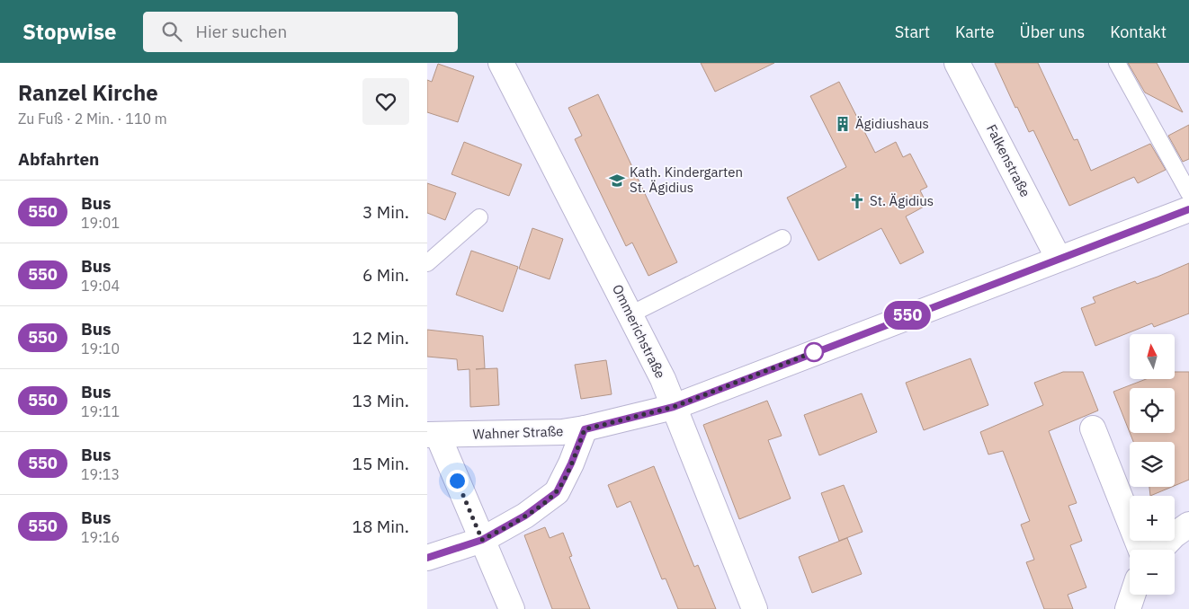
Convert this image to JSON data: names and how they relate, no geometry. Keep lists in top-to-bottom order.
{
  "streets": {
    "street": ["Falkenstraße", "Ommerichstraße", "Wahner Straße"]
  },
  "crossings": [
    ["Falkenstraße", "Wahner Straße"],
    ["Ommerichstraße", "Wahner Straße"]
  ],
  "places": {
    "building": ["Ägidiushaus"],
    "school or university": ["Kath. Kindergarten St. Ägidius"],
    "church": ["St. Ägidius"]
  },
  "lines": ["bus line 550"],
  "north": "top",
  "page": {
    "header": "Stopwise",
    "search": "Hier suchen",
    "nav": [
      "Start",
      "Karte",
      "Über uns",
      "Kontakt"
    ],
    "heading": [
      ["Ranzel Kirche", "Zu Fuß · 2 Min. · 110 m"],
      "Abfahrten"
    ],
    "on_map": "550",
    "list": [
      {
        "mark": "550",
        "name": "Bus",
        "note": "19:01",
        "value": "3 Min."
      },
      {
        "mark": "550",
        "name": "Bus",
        "note": "19:04",
        "value": "6 Min."
      },
      {
        "mark": "550",
        "name": "Bus",
        "note": "19:10",
        "value": "12 Min."
      },
      {
        "mark": "550",
        "name": "Bus",
        "note": "19:11",
        "value": "13 Min."
      },
      {
        "mark": "550",
        "name": "Bus",
        "note": "19:13",
        "value": "15 Min."
      },
      {
        "mark": "550",
        "name": "Bus",
        "note": "19:16",
        "value": "18 Min."
      }
    ],
    "map_buttons": ["+", "−"]
  }
}
